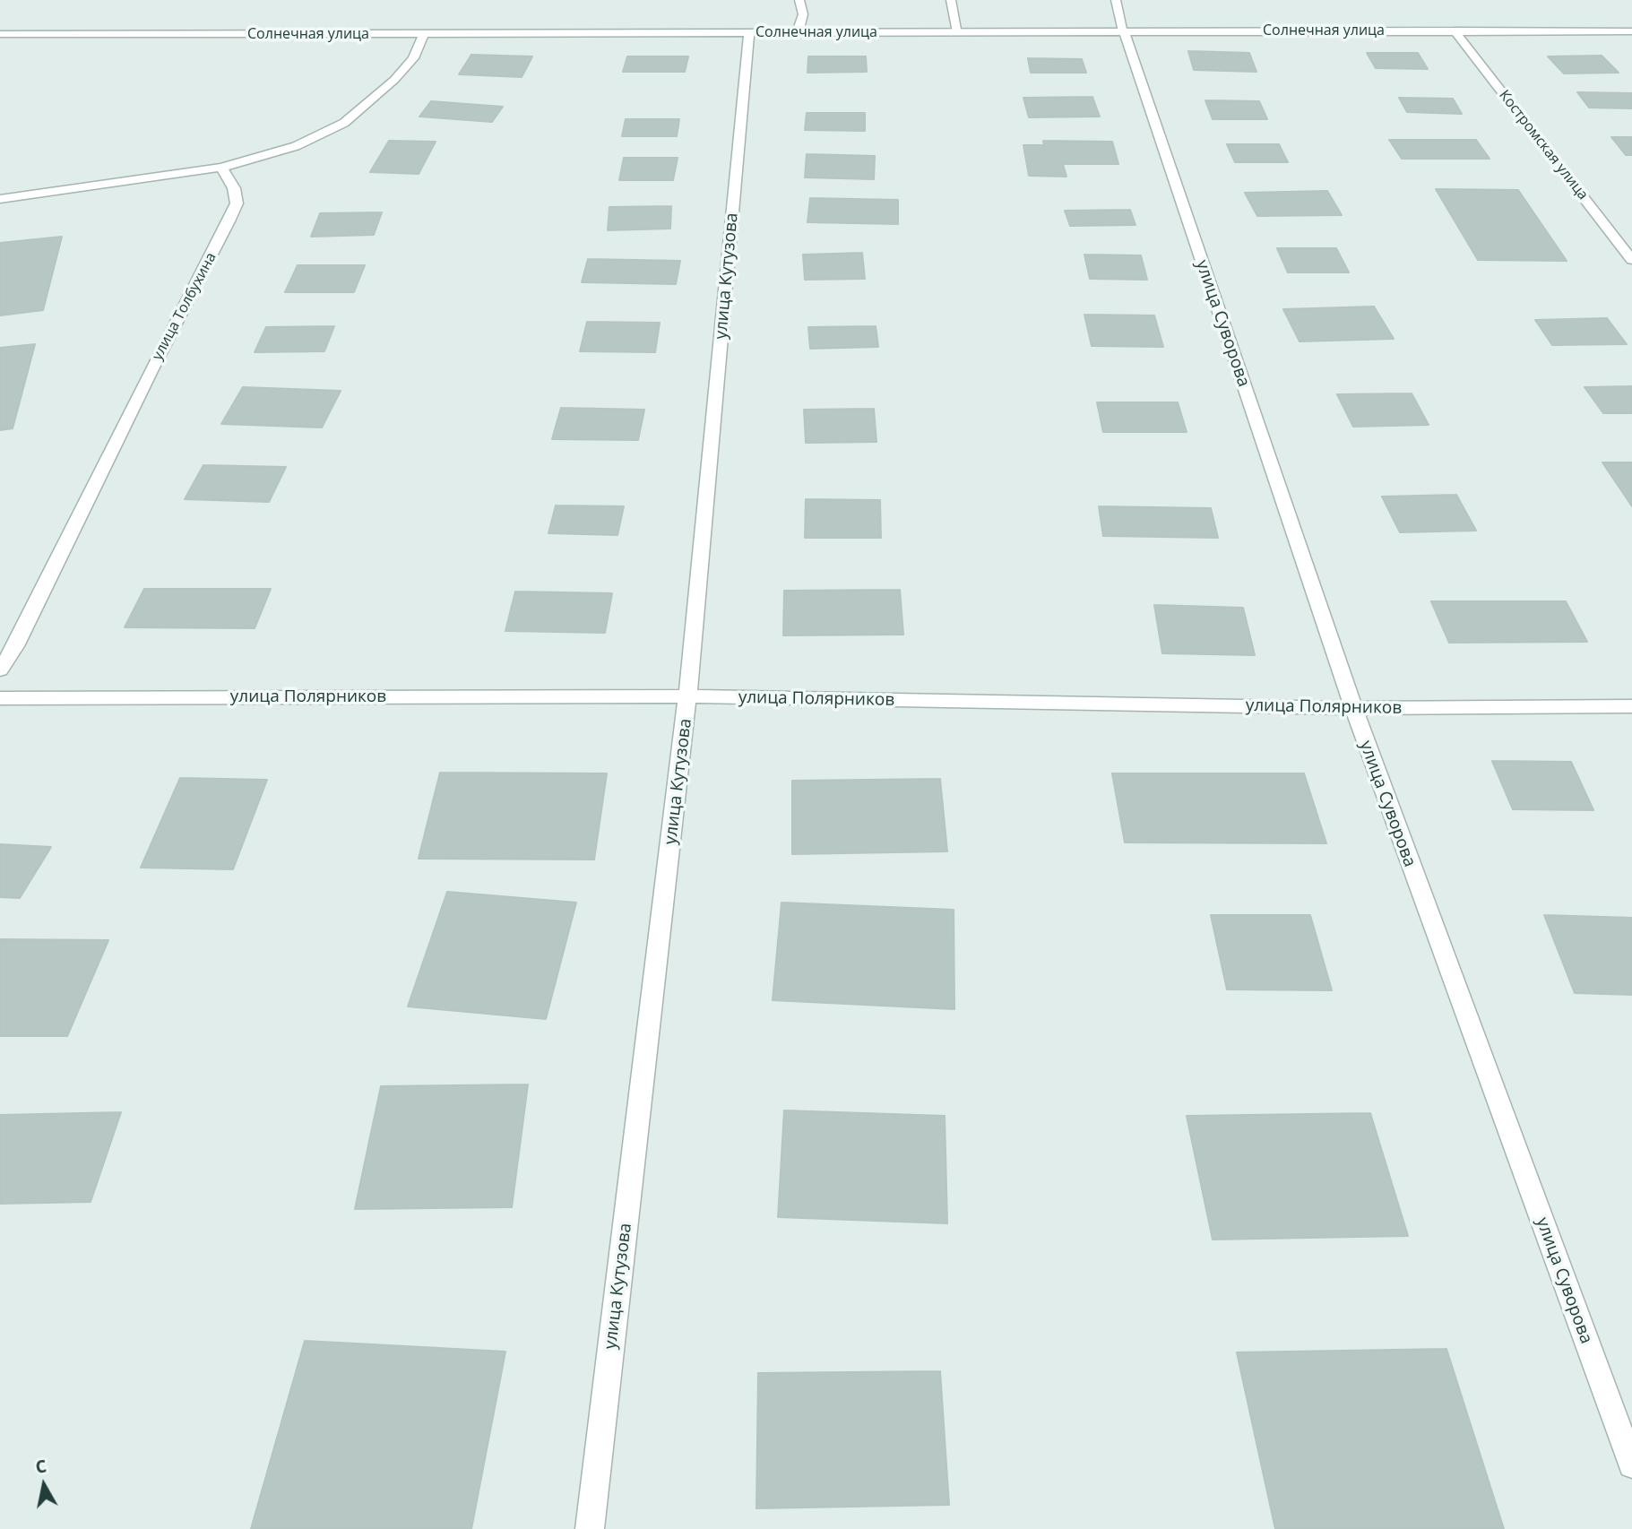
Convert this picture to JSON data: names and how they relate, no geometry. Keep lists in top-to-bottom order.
{
  "streets": {
    "street": [
      "Солнечная улица",
      "Костромская улица",
      "улица Кутузова",
      "улица Толбухина",
      "улица Суворова",
      "улица Полярников"
    ]
  },
  "crossings": [
    ["Солнечная улица", "Костромская улица"],
    ["Солнечная улица", "улица Кутузова"],
    ["Солнечная улица", "улица Суворова"],
    ["улица Кутузова", "улица Полярников"],
    ["улица Суворова", "улица Полярников"]
  ],
  "north": "top"
}
